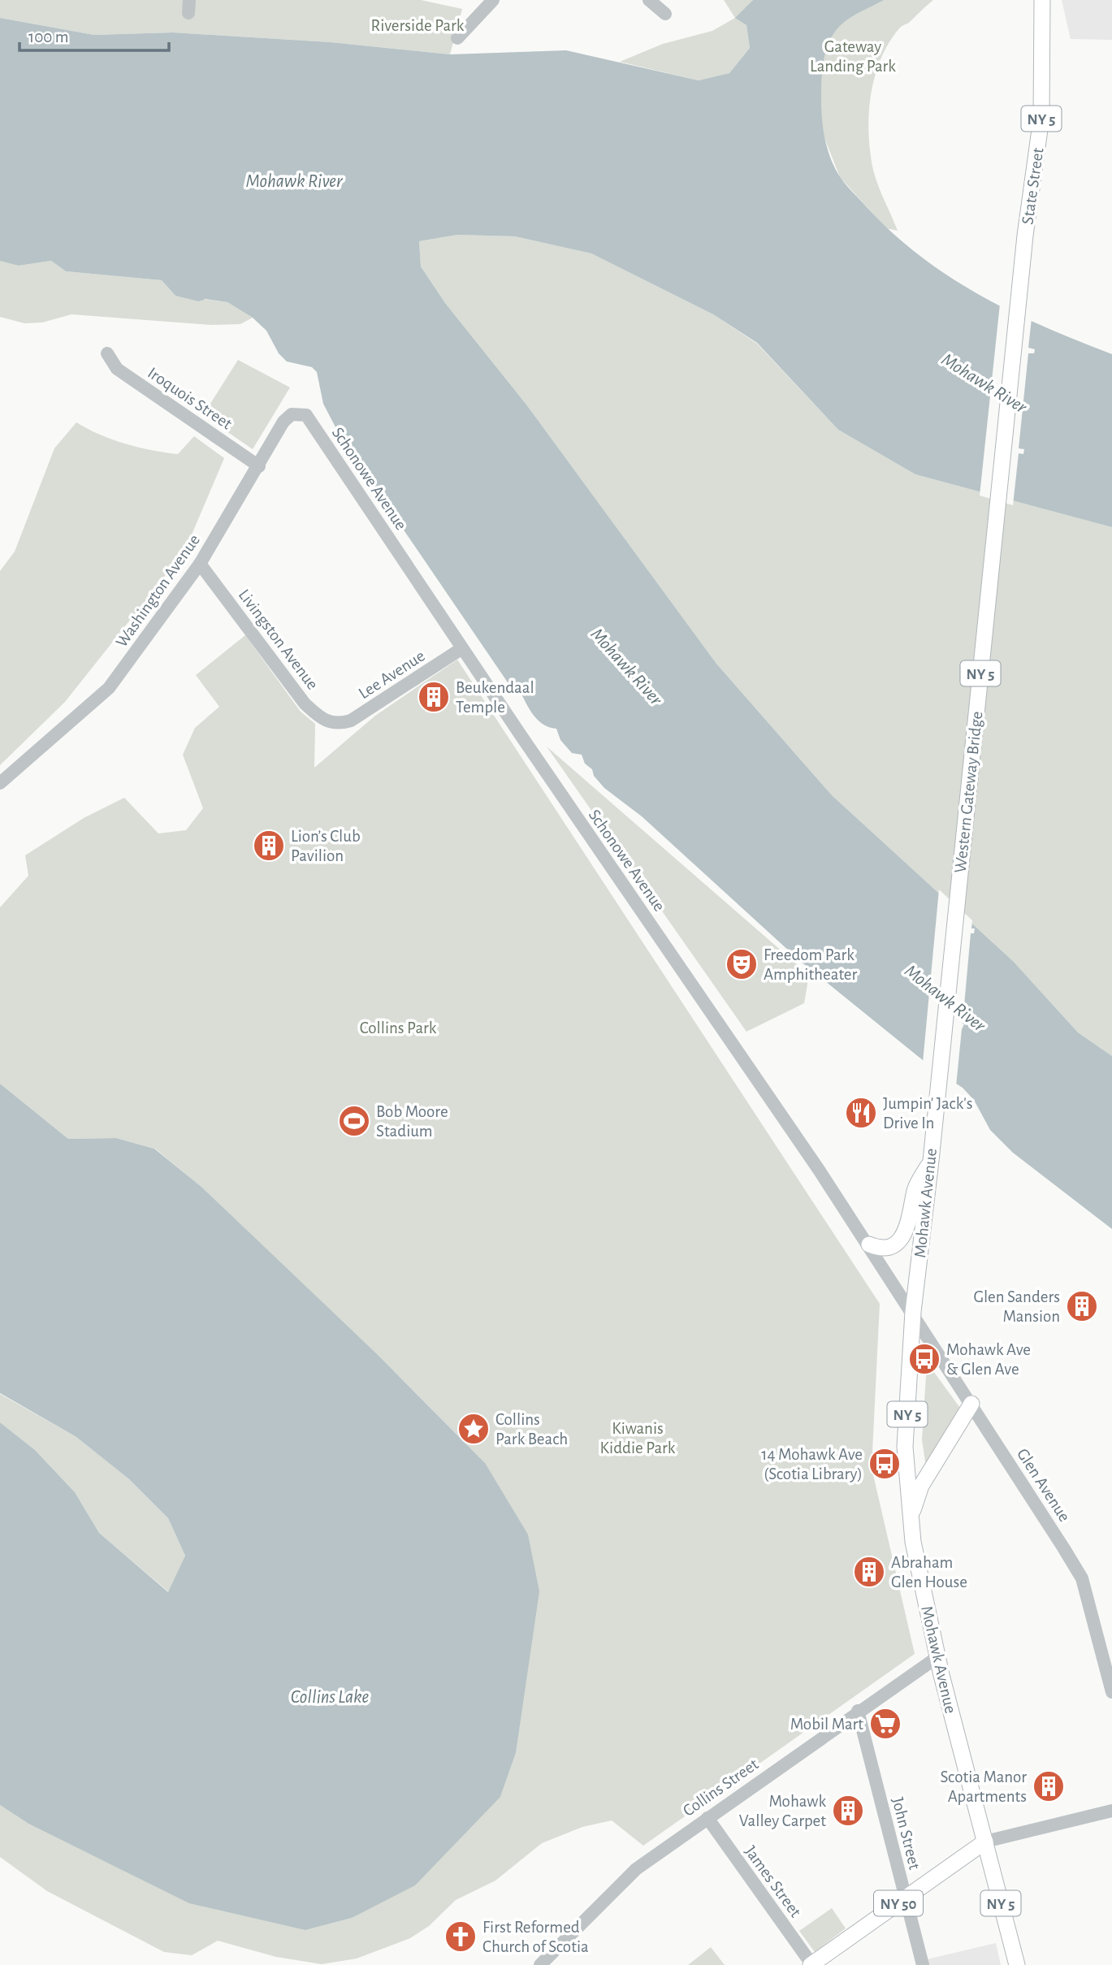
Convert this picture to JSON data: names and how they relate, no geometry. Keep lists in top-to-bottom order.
{
  "streets": {
    "main road": [
      "NY 5",
      "State Street",
      "Western Gateway Bridge",
      "Mohawk Avenue",
      "NY 50"
    ],
    "street": [
      "Iroquois Street",
      "Schonowe Avenue",
      "Washington Avenue",
      "Livingston Avenue",
      "Lee Avenue",
      "Glen Avenue",
      "Collins Street",
      "John Street",
      "James Street"
    ]
  },
  "crossings": [
    ["State Street", "Western Gateway Bridge"],
    ["Iroquois Street", "Washington Avenue"],
    ["Schonowe Avenue", "Washington Avenue"],
    ["Schonowe Avenue", "Lee Avenue"],
    ["Schonowe Avenue", "Mohawk Avenue"],
    ["Schonowe Avenue", "Glen Avenue"],
    ["Washington Avenue", "Livingston Avenue"],
    ["Livingston Avenue", "Lee Avenue"],
    ["Western Gateway Bridge", "Mohawk Avenue"],
    ["Mohawk Avenue", "Glen Avenue"],
    ["Mohawk Avenue", "Collins Street"],
    ["Mohawk Avenue", "NY 50"],
    ["Collins Street", "John Street"],
    ["Collins Street", "James Street"],
    ["John Street", "NY 50"],
    ["James Street", "NY 50"]
  ],
  "water": ["Mohawk River", "Collins Lake"],
  "parks": [
    "Riverside Park",
    "Gateway Landing Park",
    "Collins Park",
    "Kiwanis Kiddie Park"
  ],
  "places": {
    "building": [
      "Beukendaal Temple",
      "Lion’s Club Pavilion",
      "Glen Sanders Mansion",
      "Abraham Glen House",
      "Scotia Manor Apartments",
      "Mohawk Valley Carpet"
    ],
    "theatre": ["Freedom Park Amphitheater"],
    "restaurant": ["Jumpin' Jack's Drive In"],
    "sports": ["Bob Moore Stadium"],
    "bus stop": ["Mohawk Ave & Glen Ave", "14 Mohawk Ave (Scotia Library)"],
    "place": ["Collins Park Beach"],
    "supermarket": ["Mobil Mart"],
    "church": ["First Reformed Church of Scotia"]
  },
  "scale_bar": "100 m"
}
